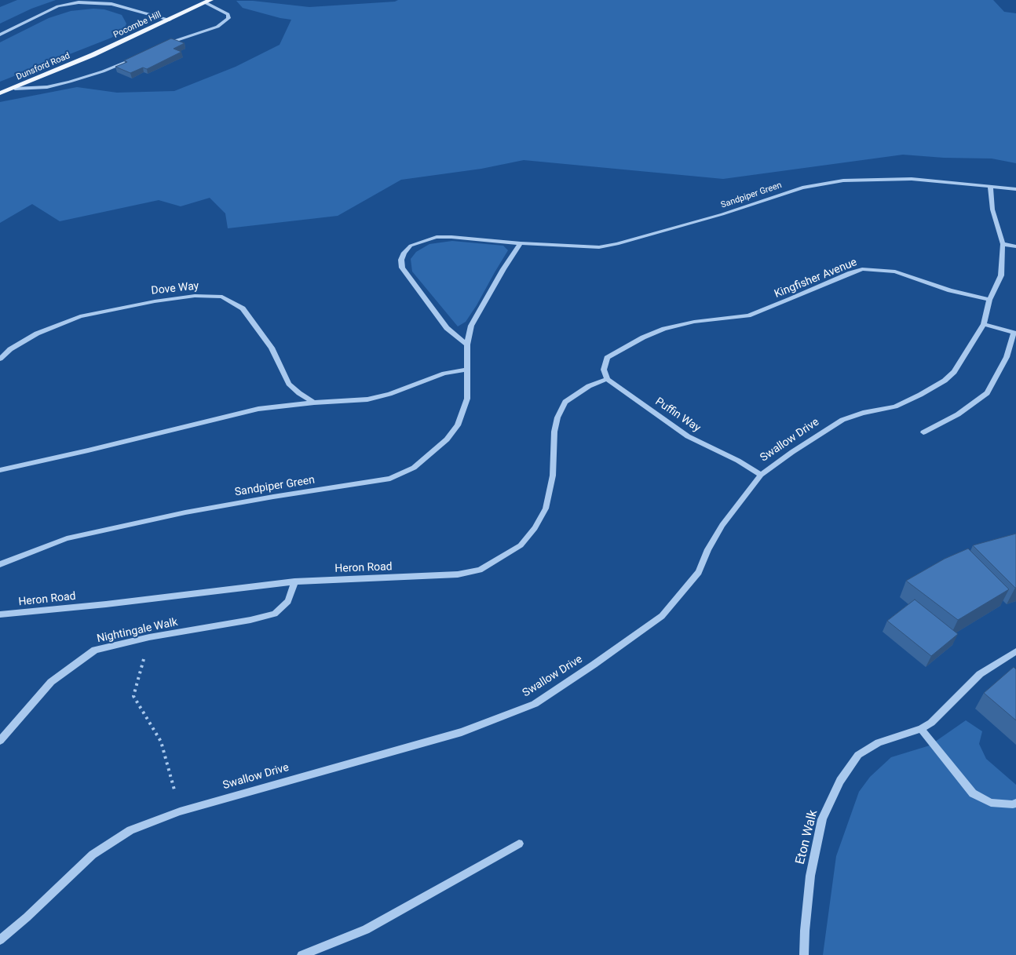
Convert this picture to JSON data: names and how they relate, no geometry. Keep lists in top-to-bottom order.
{
  "streets": {
    "main road": ["Pocombe Hill", "Dunsford Road"],
    "street": [
      "Sandpiper Green",
      "Kingfisher Avenue",
      "Dove Way",
      "Puffin Way",
      "Swallow Drive",
      "Heron Road",
      "Nightingale Walk",
      "Eton Walk"
    ]
  },
  "crossings": [
    ["Pocombe Hill", "Dunsford Road"],
    ["Kingfisher Avenue", "Puffin Way"],
    ["Kingfisher Avenue", "Swallow Drive"],
    ["Kingfisher Avenue", "Heron Road"],
    ["Puffin Way", "Swallow Drive"],
    ["Puffin Way", "Heron Road"],
    ["Heron Road", "Nightingale Walk"]
  ]
}
